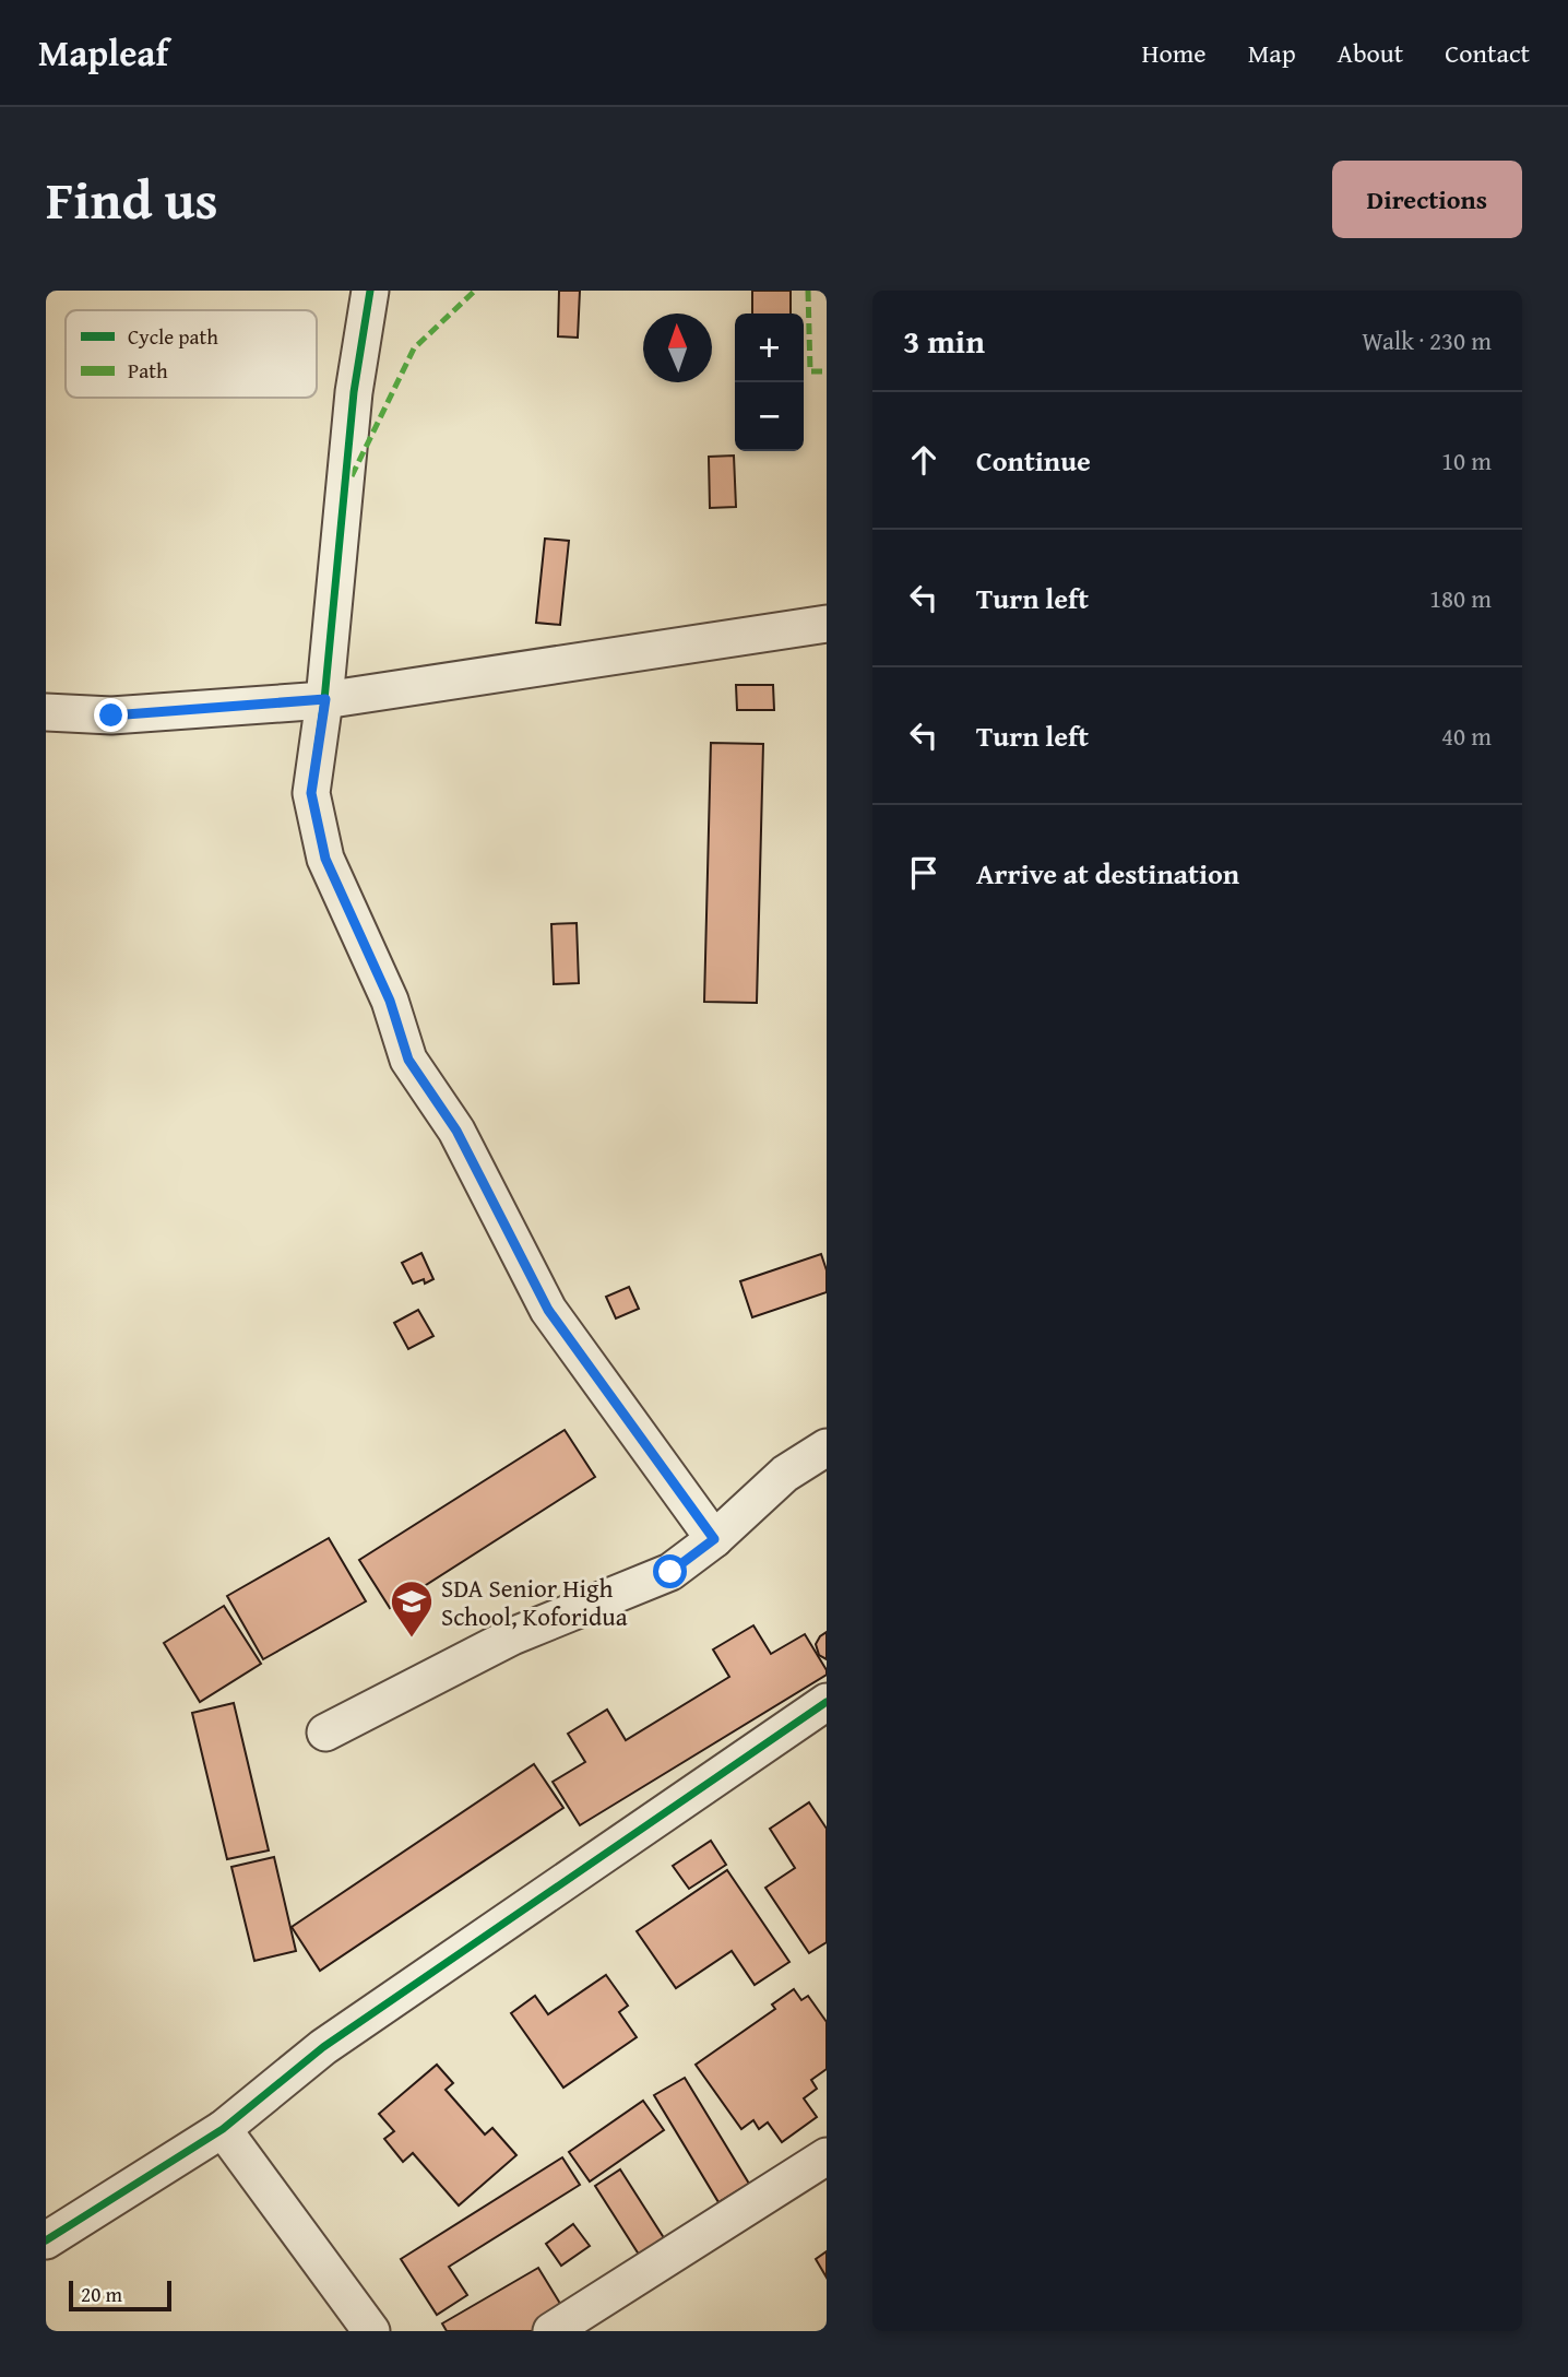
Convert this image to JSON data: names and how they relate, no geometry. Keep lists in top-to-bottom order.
{
  "places": {
    "school or university": ["SDA Senior High School, Koforidua"]
  },
  "legend": ["Cycle path", "Path"],
  "scale_bar": "20 m",
  "north": "top",
  "page": {
    "header": "Mapleaf",
    "nav": [
      "Home",
      "Map",
      "About",
      "Contact"
    ],
    "title": "Find us",
    "buttons": "Directions",
    "heading": ["3 min", "Walk · 230 m"],
    "map_buttons": ["+", "−"],
    "list": [
      ["Continue", "10 m"],
      ["Turn left", "180 m"],
      ["Turn left", "40 m"],
      "Arrive at destination"
    ],
    "scale": "20 m"
  }
}
